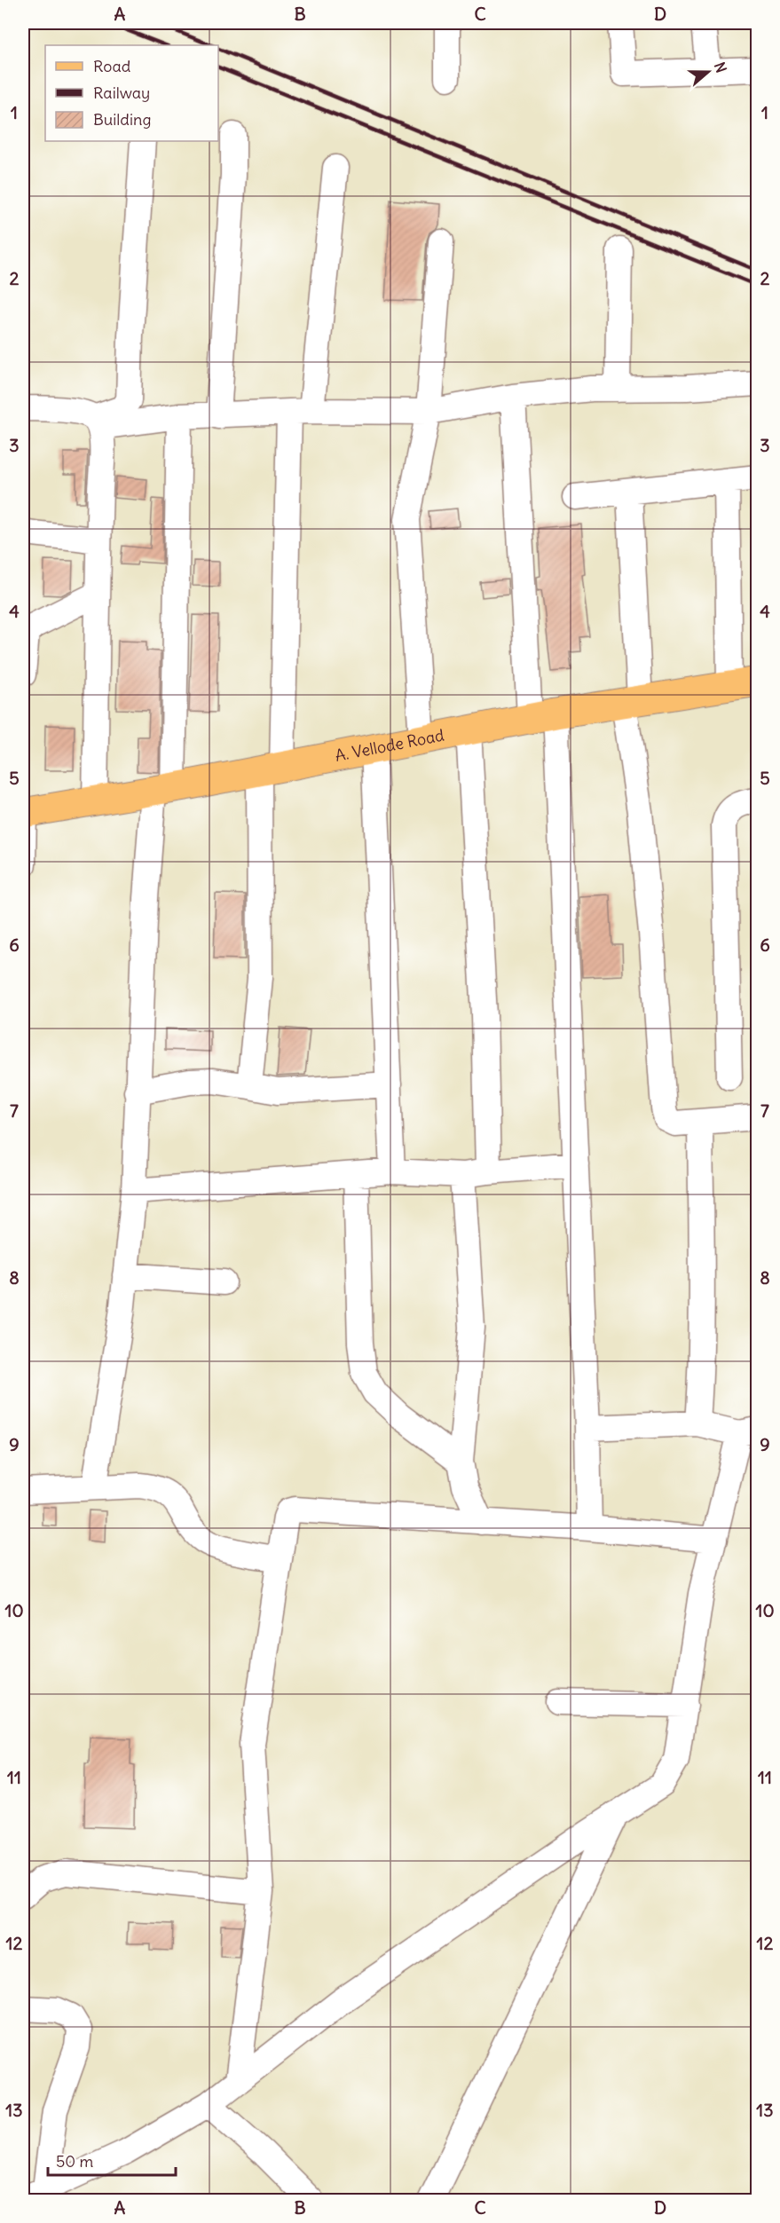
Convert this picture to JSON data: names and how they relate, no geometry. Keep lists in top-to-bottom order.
{
  "streets": {
    "main road": ["A. Vellode Road"]
  },
  "legend": ["Road", "Railway", "Building"],
  "scale_bar": "50 m",
  "north": "right",
  "grid": {
    "columns": [
      "A",
      "B",
      "C",
      "D"
    ],
    "rows": [
      "1",
      "2",
      "3",
      "4",
      "5",
      "6",
      "7",
      "8",
      "9",
      "10",
      "11",
      "12",
      "13"
    ]
  }
}
